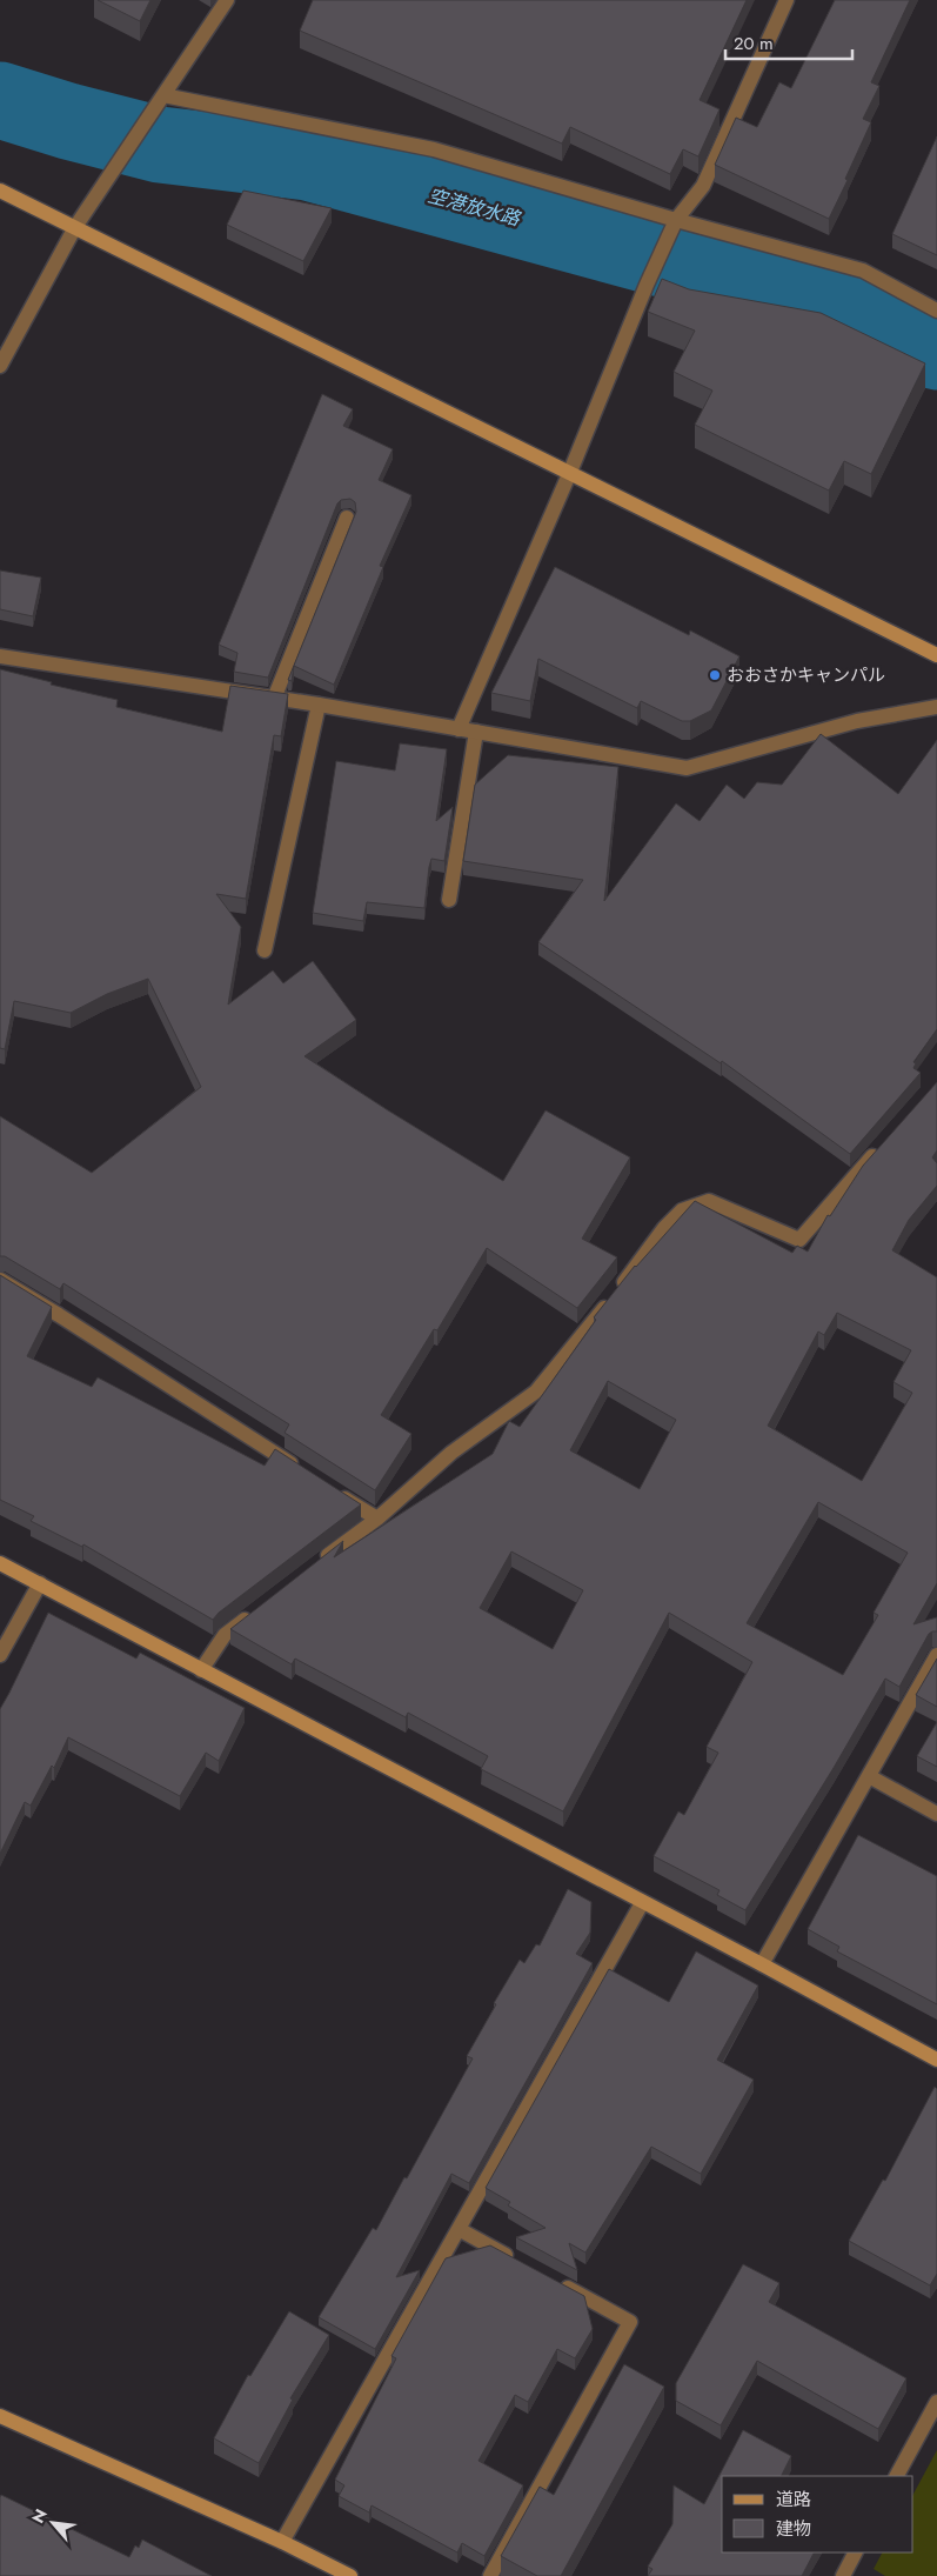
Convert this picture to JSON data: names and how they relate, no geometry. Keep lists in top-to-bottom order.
{
  "water": ["空港放水路"],
  "places": ["おおさかキャンパル"],
  "legend": ["道路", "建物"],
  "scale_bar": "20 m",
  "north": "top left"
}
